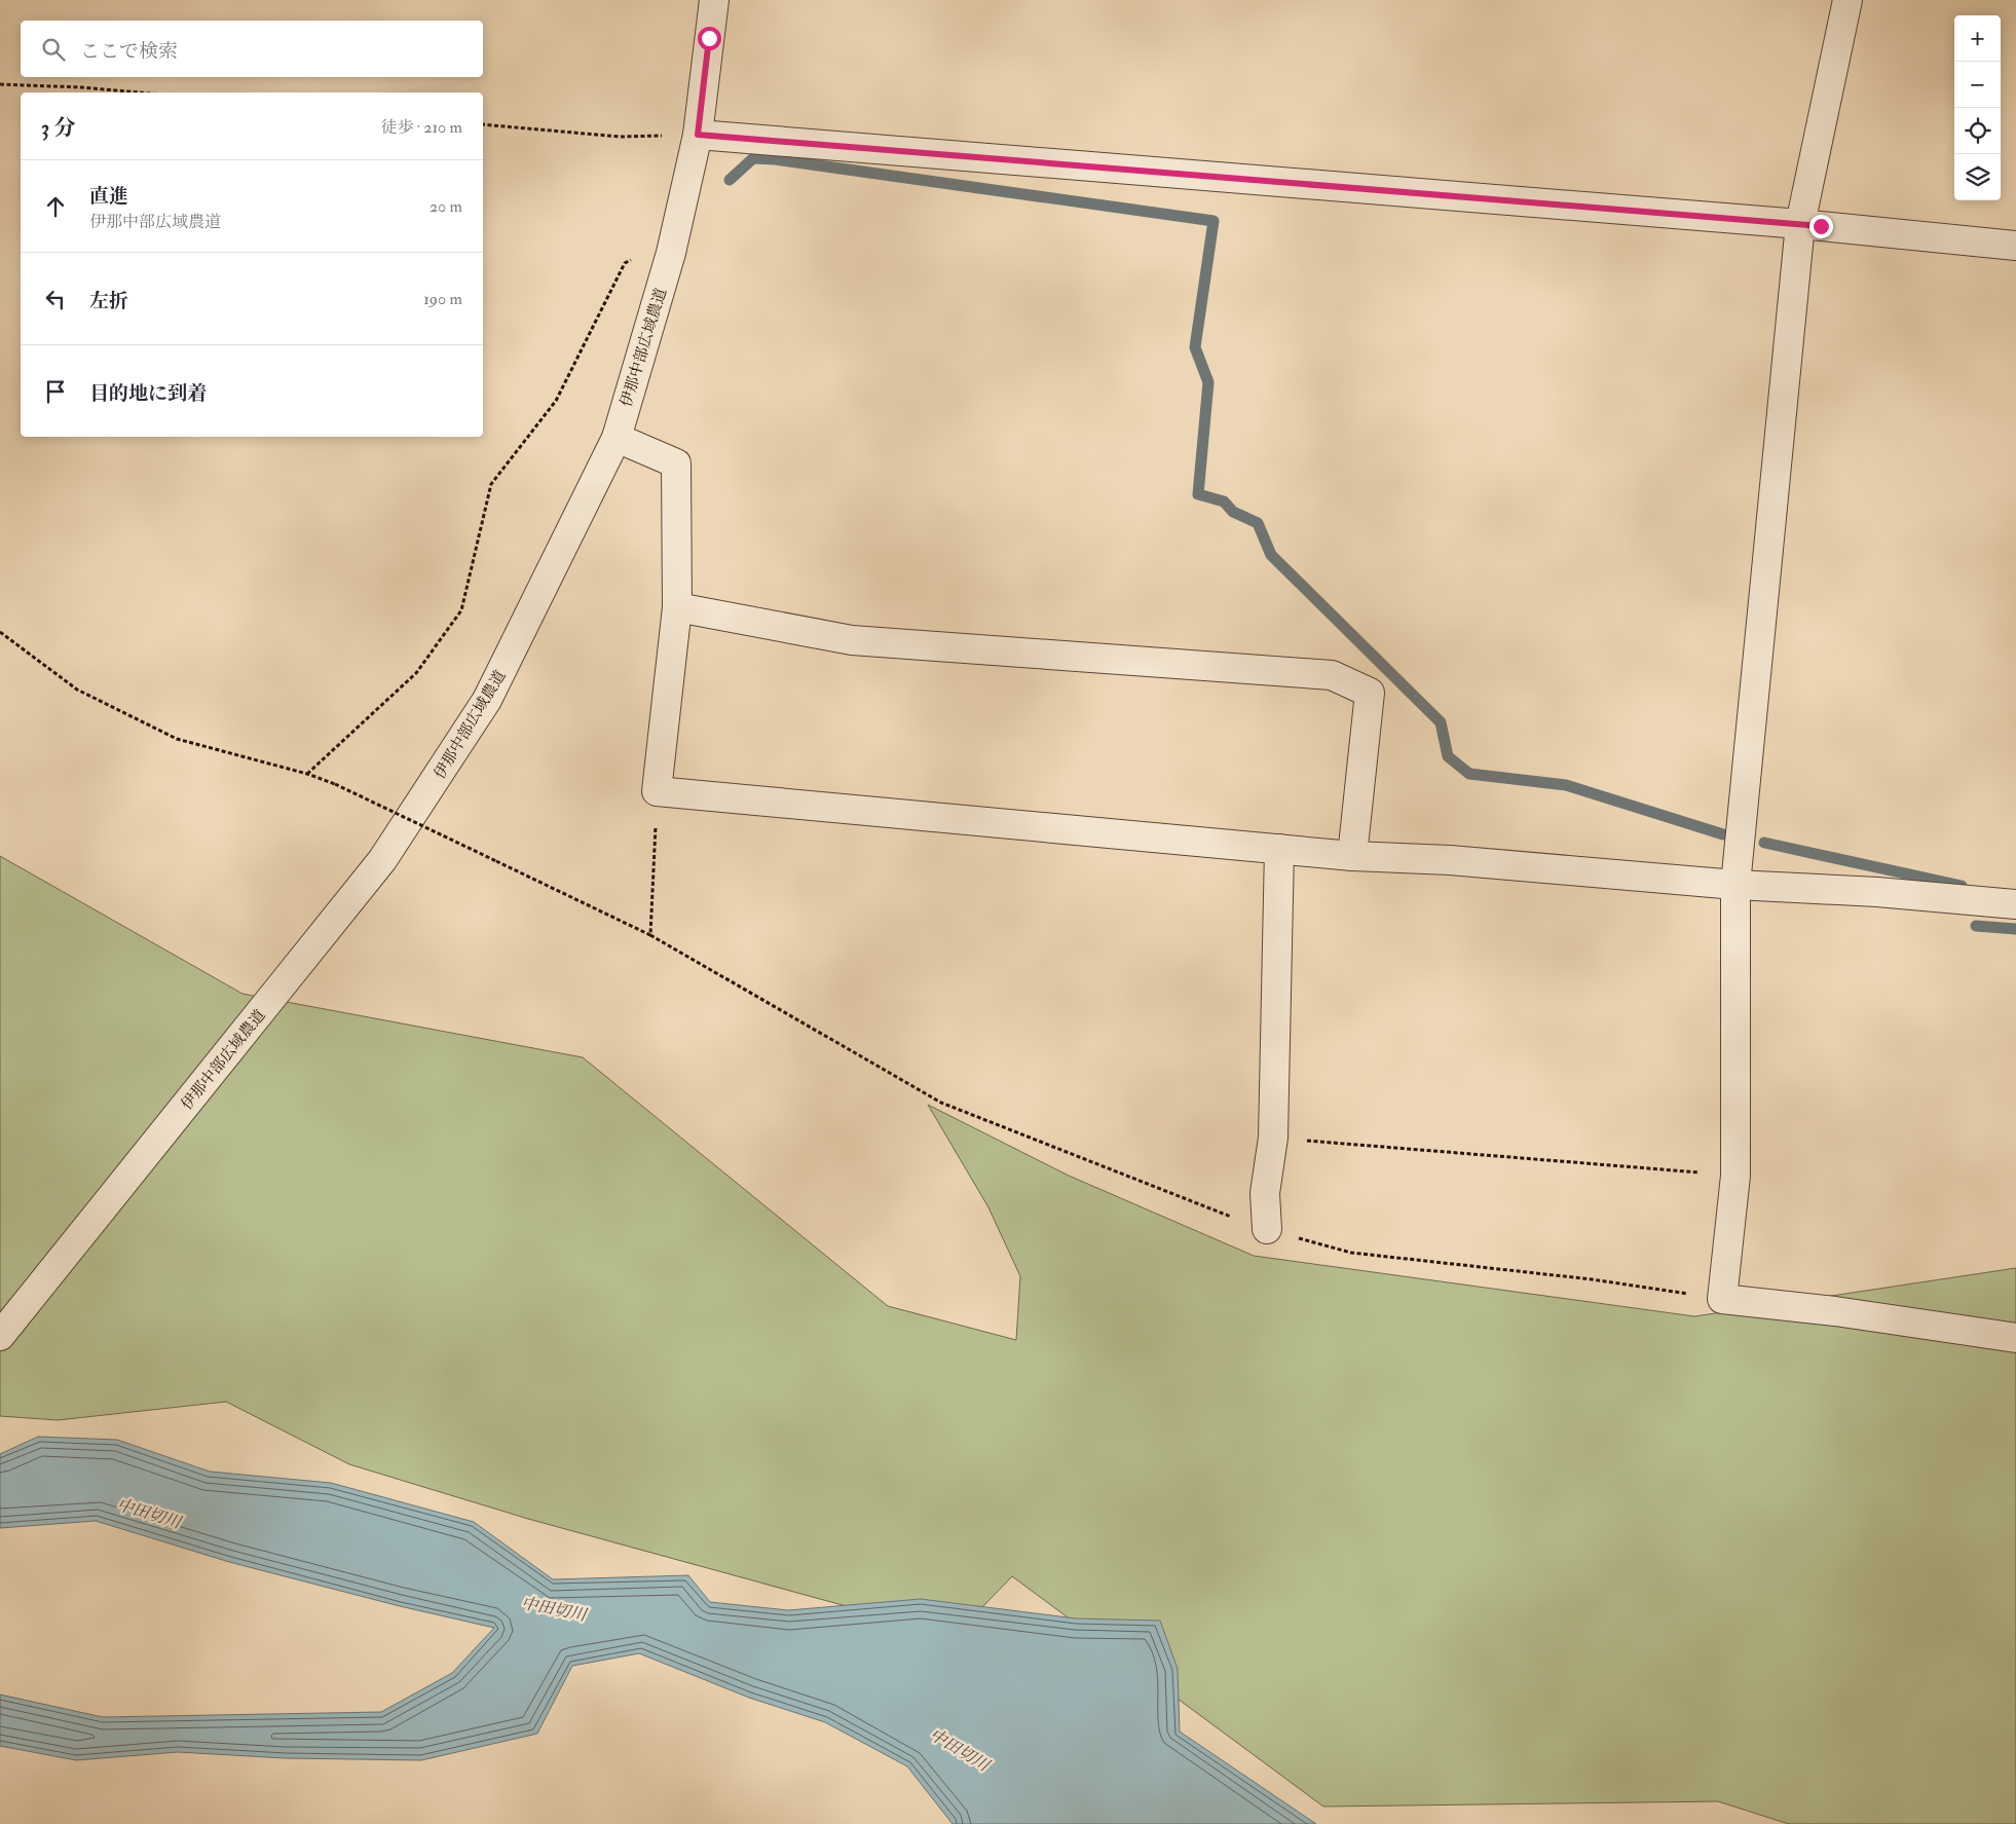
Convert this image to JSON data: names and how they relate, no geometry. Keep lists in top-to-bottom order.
{
  "streets": {
    "street": ["伊那中部広域農道"]
  },
  "water": ["中田切川"],
  "page": {
    "map_buttons": ["+", "−"],
    "search": "ここで検索",
    "heading": ["3 分", "徒歩 · 210 m"],
    "list": [
      ["直進", "伊那中部広域農道", "20 m"],
      ["左折", "190 m"],
      "目的地に到着"
    ]
  }
}
